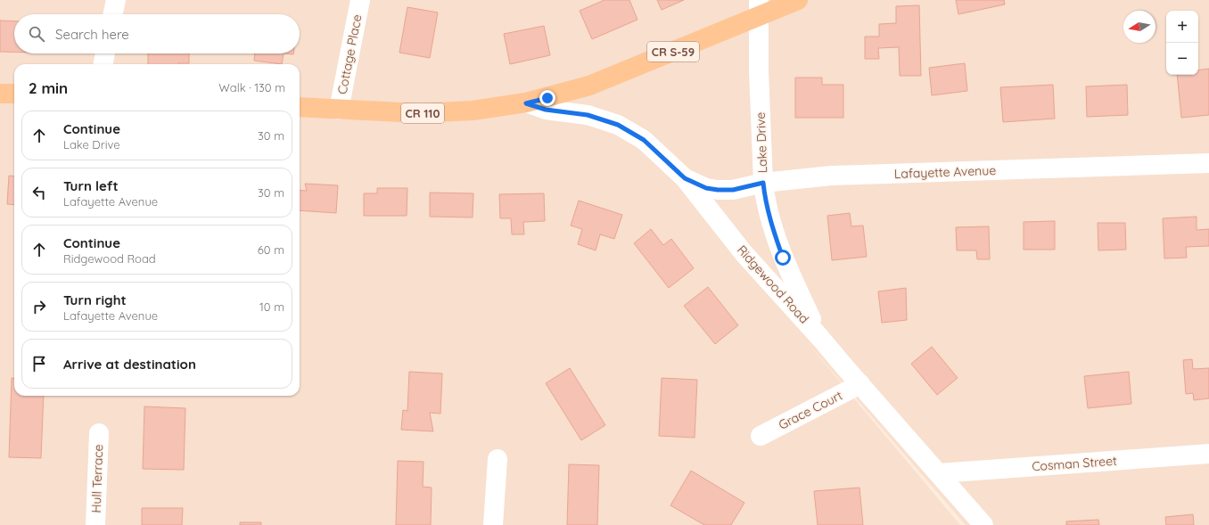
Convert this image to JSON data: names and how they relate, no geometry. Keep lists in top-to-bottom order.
{
  "streets": {
    "main road": ["CR S-59", "CR 110"],
    "street": [
      "Cottage Place",
      "Lake Drive",
      "Lafayette Avenue",
      "Ridgewood Road",
      "Grace Court",
      "Cosman Street",
      "Hull Terrace"
    ]
  },
  "crossings": [
    ["CR S-59", "CR 110"],
    ["CR S-59", "Lake Drive"],
    ["Cottage Place", "CR 110"],
    ["CR 110", "Ridgewood Road"],
    ["Lake Drive", "Lafayette Avenue"],
    ["Lake Drive", "Ridgewood Road"],
    ["Lafayette Avenue", "Ridgewood Road"],
    ["Ridgewood Road", "Grace Court"],
    ["Ridgewood Road", "Cosman Street"]
  ],
  "north": "left",
  "page": {
    "map_buttons": ["+", "−"],
    "search": "Search here",
    "heading": ["2 min", "Walk · 130 m"],
    "list": [
      ["Continue", "Lake Drive", "30 m"],
      ["Turn left", "Lafayette Avenue", "30 m"],
      ["Continue", "Ridgewood Road", "60 m"],
      ["Turn right", "Lafayette Avenue", "10 m"],
      "Arrive at destination"
    ]
  }
}
